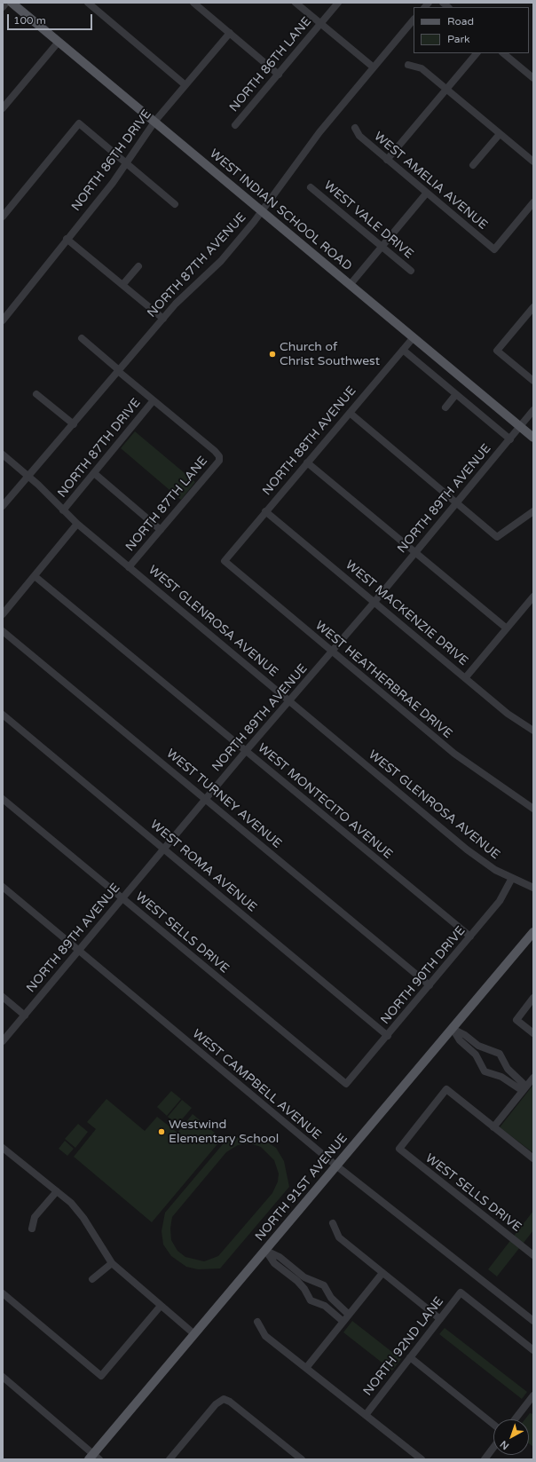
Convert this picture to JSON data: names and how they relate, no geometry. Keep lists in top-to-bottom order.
{
  "streets": {
    "main road": ["WEST INDIAN SCHOOL ROAD", "NORTH 91ST AVENUE"],
    "street": [
      "NORTH 86TH LANE",
      "NORTH 86TH DRIVE",
      "WEST AMELIA AVENUE",
      "WEST VALE DRIVE",
      "NORTH 87TH AVENUE",
      "NORTH 88TH AVENUE",
      "NORTH 87TH DRIVE",
      "NORTH 89TH AVENUE",
      "NORTH 87TH LANE",
      "WEST MACKENZIE DRIVE",
      "WEST GLENROSA AVENUE",
      "WEST HEATHERBRAE DRIVE",
      "WEST TURNEY AVENUE",
      "WEST MONTECITO AVENUE",
      "WEST ROMA AVENUE",
      "WEST SELLS DRIVE",
      "NORTH 90TH DRIVE",
      "WEST CAMPBELL AVENUE",
      "NORTH 92ND LANE"
    ]
  },
  "crossings": [
    ["NORTH 86TH DRIVE", "WEST INDIAN SCHOOL ROAD"],
    ["WEST INDIAN SCHOOL ROAD", "NORTH 87TH AVENUE"],
    ["WEST INDIAN SCHOOL ROAD", "NORTH 88TH AVENUE"],
    ["WEST INDIAN SCHOOL ROAD", "NORTH 89TH AVENUE"],
    ["NORTH 87TH AVENUE", "WEST GLENROSA AVENUE"],
    ["NORTH 88TH AVENUE", "WEST MACKENZIE DRIVE"],
    ["NORTH 88TH AVENUE", "WEST HEATHERBRAE DRIVE"],
    ["NORTH 87TH DRIVE", "NORTH 87TH LANE"],
    ["NORTH 87TH DRIVE", "WEST GLENROSA AVENUE"],
    ["NORTH 89TH AVENUE", "WEST MACKENZIE DRIVE"],
    ["NORTH 89TH AVENUE", "WEST GLENROSA AVENUE"],
    ["NORTH 89TH AVENUE", "WEST HEATHERBRAE DRIVE"],
    ["NORTH 89TH AVENUE", "WEST TURNEY AVENUE"],
    ["NORTH 89TH AVENUE", "WEST MONTECITO AVENUE"],
    ["NORTH 89TH AVENUE", "WEST ROMA AVENUE"],
    ["NORTH 89TH AVENUE", "WEST SELLS DRIVE"],
    ["NORTH 89TH AVENUE", "WEST CAMPBELL AVENUE"],
    ["NORTH 87TH LANE", "WEST GLENROSA AVENUE"],
    ["WEST GLENROSA AVENUE", "NORTH 90TH DRIVE"],
    ["WEST TURNEY AVENUE", "NORTH 90TH DRIVE"],
    ["WEST MONTECITO AVENUE", "NORTH 90TH DRIVE"],
    ["WEST ROMA AVENUE", "NORTH 90TH DRIVE"],
    ["WEST SELLS DRIVE", "NORTH 90TH DRIVE"],
    ["WEST CAMPBELL AVENUE", "NORTH 91ST AVENUE"]
  ],
  "places": ["Church of Christ Southwest", "Westwind Elementary School"],
  "legend": ["Road", "Park"],
  "scale_bar": "100 m",
  "north": "bottom left"
}
